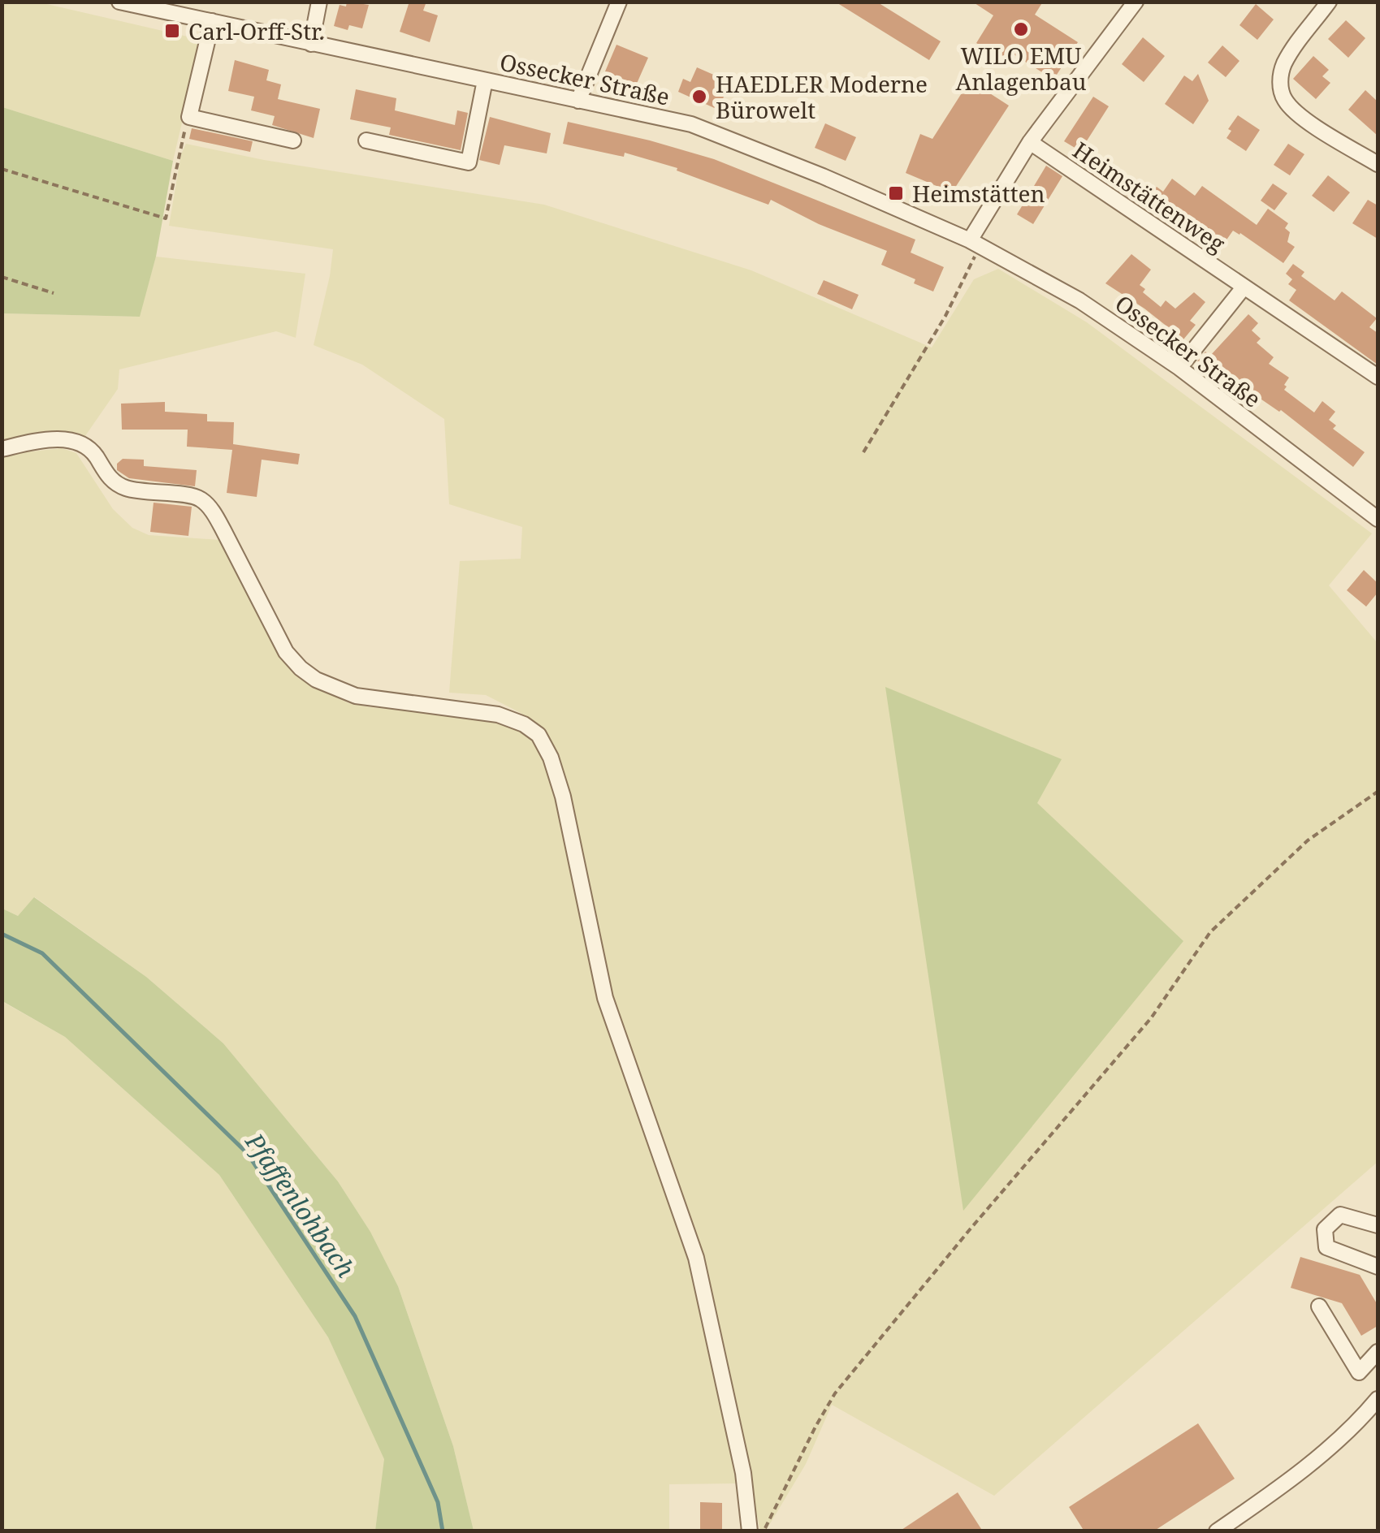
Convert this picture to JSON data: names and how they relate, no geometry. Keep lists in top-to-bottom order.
{
  "streets": {
    "street": ["Ossecker Straße", "Heimstättenweg"]
  },
  "water": ["Pfaffenlohbach"],
  "places": {
    "other": ["WILO EMU Anlagenbau", "HAEDLER Moderne Bürowelt"],
    "transit": ["Carl-Orff-Str.", "Heimstätten"]
  }
}
